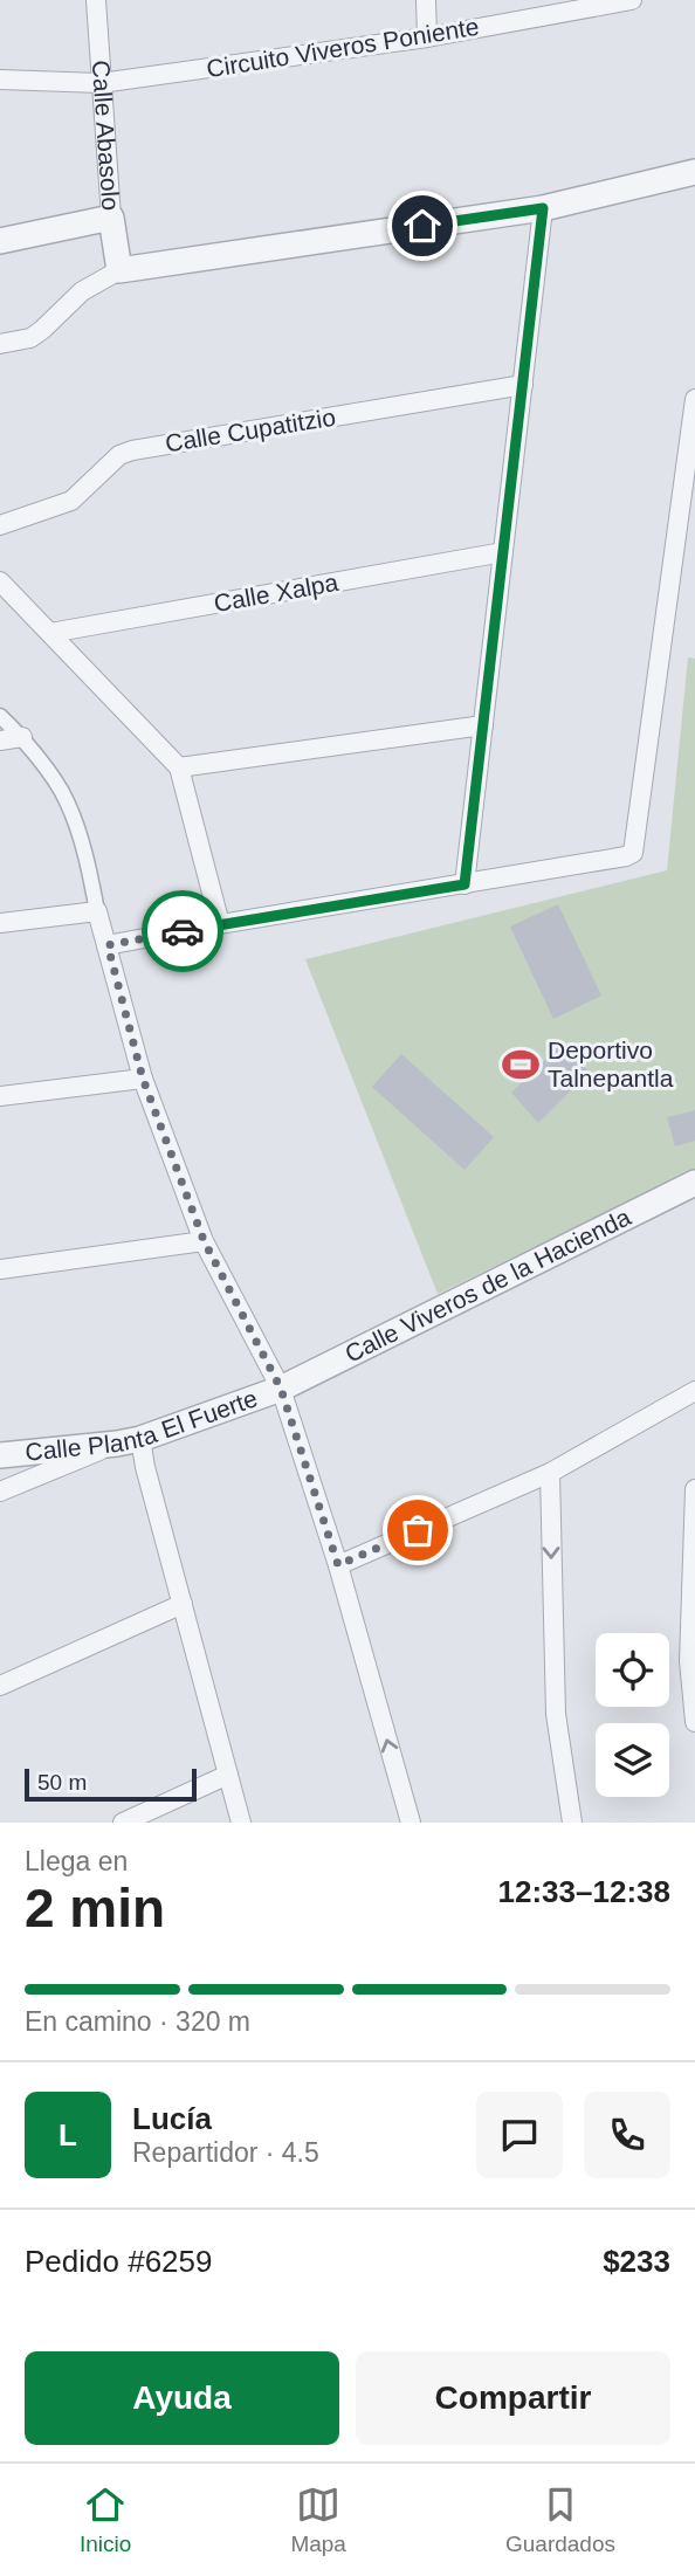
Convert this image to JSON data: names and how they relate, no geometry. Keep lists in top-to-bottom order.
{
  "streets": {
    "street": [
      "Circuito Viveros Poniente",
      "Calle Abasolo",
      "Calle Cupatitzio",
      "Calle Xalpa",
      "Calle Viveros de la Hacienda",
      "Calle Planta El Fuerte"
    ]
  },
  "crossings": [
    ["Circuito Viveros Poniente", "Calle Abasolo"],
    ["Calle Viveros de la Hacienda", "Calle Planta El Fuerte"]
  ],
  "places": {
    "sports": ["Deportivo Talnepantla"]
  },
  "scale_bar": "50 m",
  "page": {
    "scale": "50 m",
    "heading": ["2 min", "Llega en", "12:33–12:38"],
    "panel": [
      "Lucía",
      "Repartidor · 4.5",
      "Pedido #6259",
      "$233"
    ],
    "bar": "En camino · 320 m",
    "round": "L",
    "buttons": ["Ayuda", "Compartir"],
    "tabs": ["Inicio", "Mapa", "Guardados"]
  }
}
